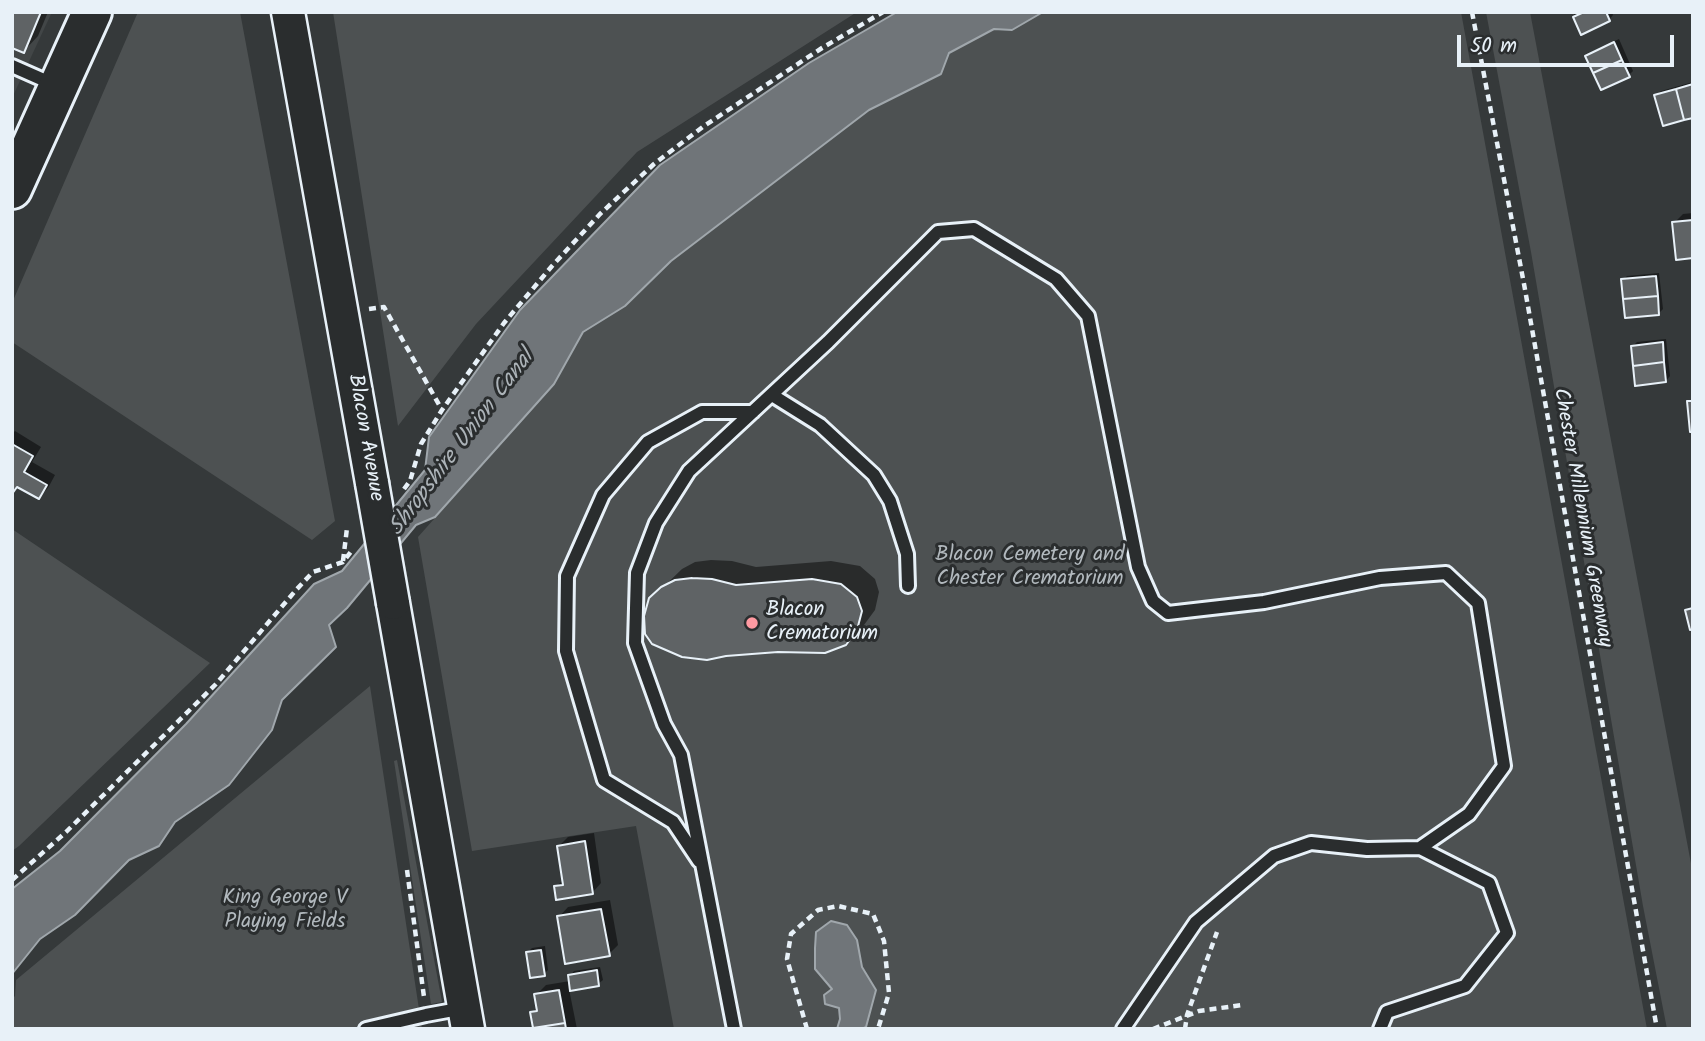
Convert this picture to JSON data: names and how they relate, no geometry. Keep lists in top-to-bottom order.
{
  "streets": {
    "street": ["Blacon Avenue"],
    "path": ["Chester Millennium Greenway"]
  },
  "water": ["Shropshire Union Canal"],
  "parks": ["Blacon Cemetery and Chester Crematorium", "King George V Playing Fields"],
  "places": ["Blacon Crematorium"],
  "scale_bar": "50 m"
}
